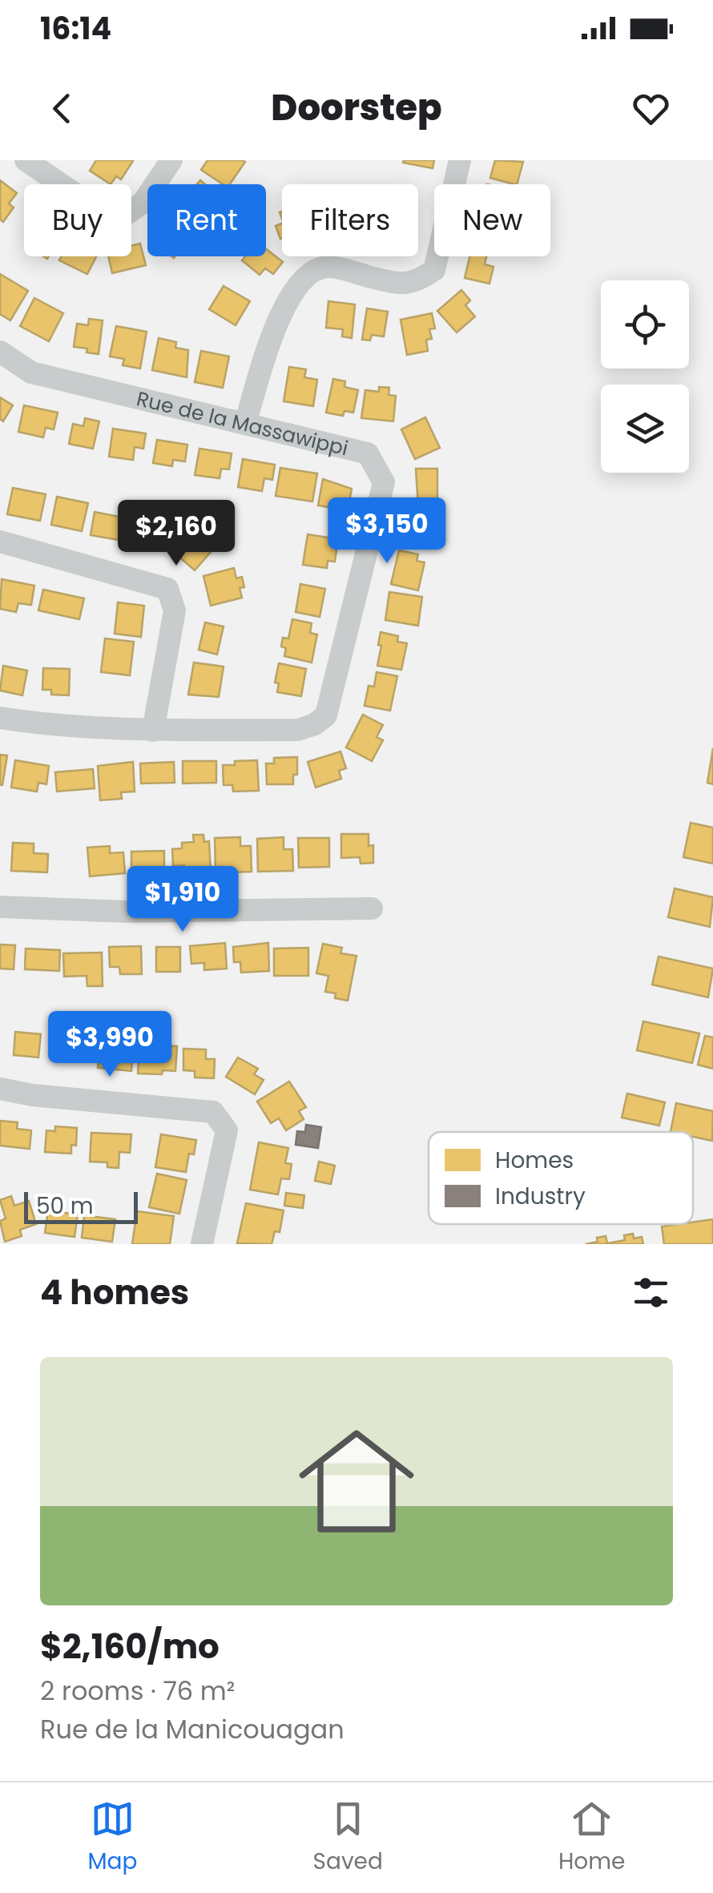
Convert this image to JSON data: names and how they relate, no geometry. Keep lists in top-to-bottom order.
{
  "streets": {
    "street": ["Rue de la Massawippi"]
  },
  "legend": ["Homes", "Industry"],
  "scale_bar": "50 m",
  "page": {
    "status": "16:14",
    "header": "Doorstep",
    "chip": [
      "Buy",
      "Rent",
      "Filters",
      "New"
    ],
    "price": [
      "$3,150",
      "$2,160",
      "$1,910",
      "$3,990"
    ],
    "scale": "50 m",
    "heading": "4 homes",
    "list": [
      {
        "name": "$2,160/mo",
        "note": "2 rooms · 76 m² · Rue de la Manicouagan"
      }
    ],
    "tabs": ["Map", "Saved", "Home"]
  }
}
